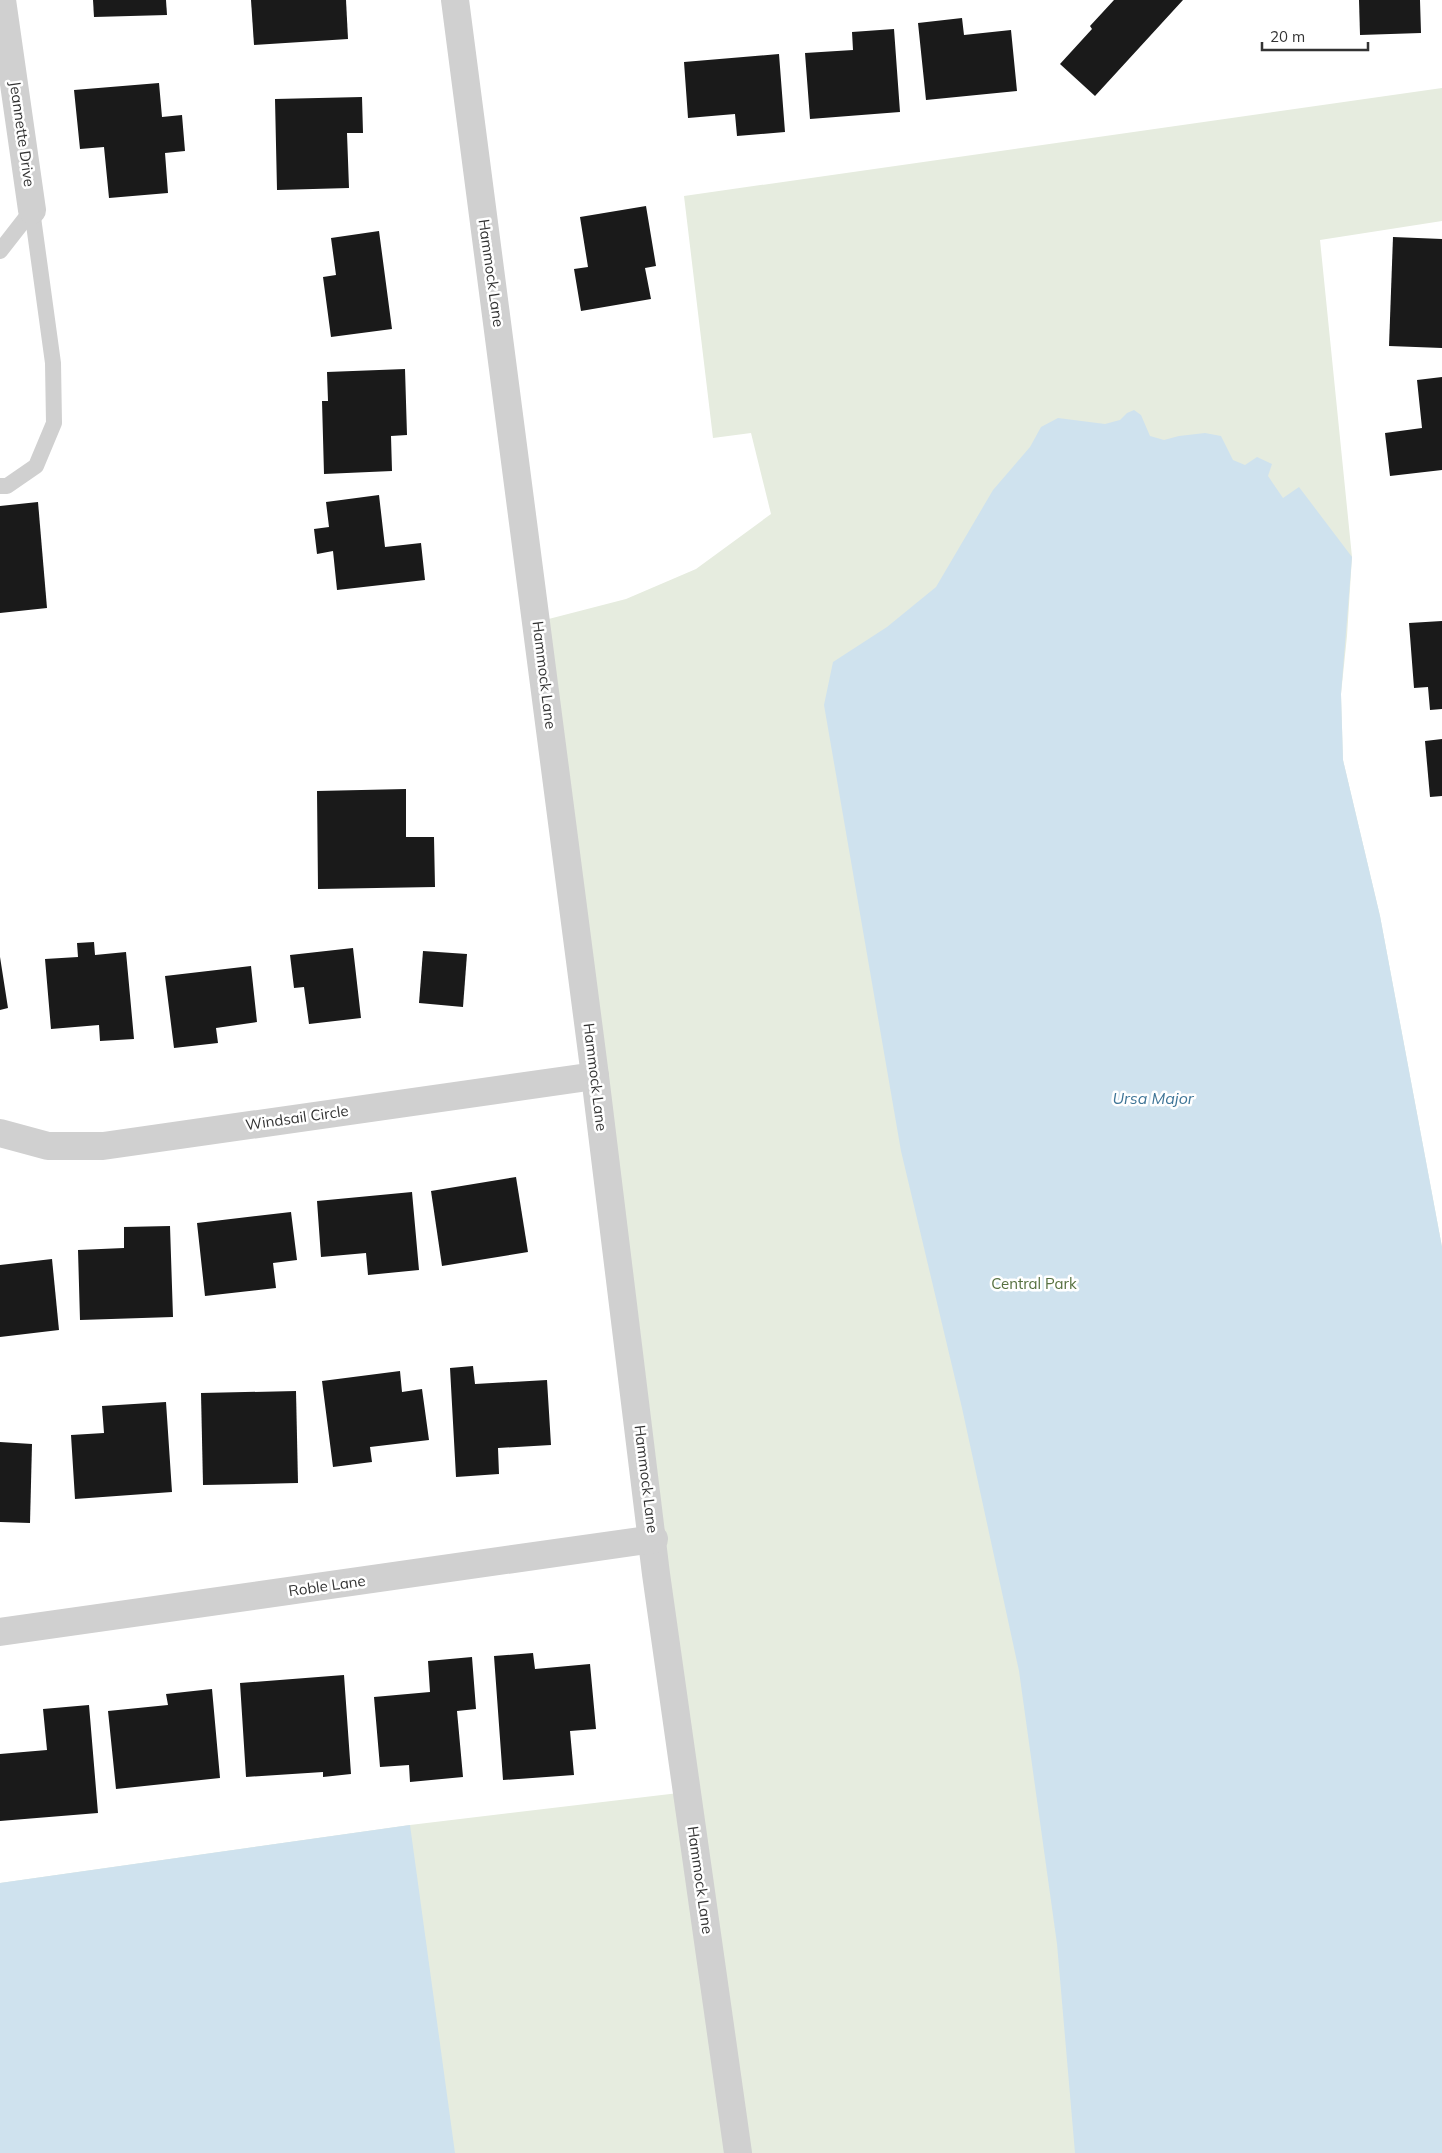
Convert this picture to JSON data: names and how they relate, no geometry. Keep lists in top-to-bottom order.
{
  "streets": {
    "street": [
      "Jeannette Drive",
      "Hammock Lane",
      "Windsail Circle",
      "Roble Lane"
    ]
  },
  "crossings": [
    ["Hammock Lane", "Windsail Circle"],
    ["Hammock Lane", "Roble Lane"]
  ],
  "water": ["Ursa Major"],
  "parks": ["Central Park"],
  "scale_bar": "20 m"
}
